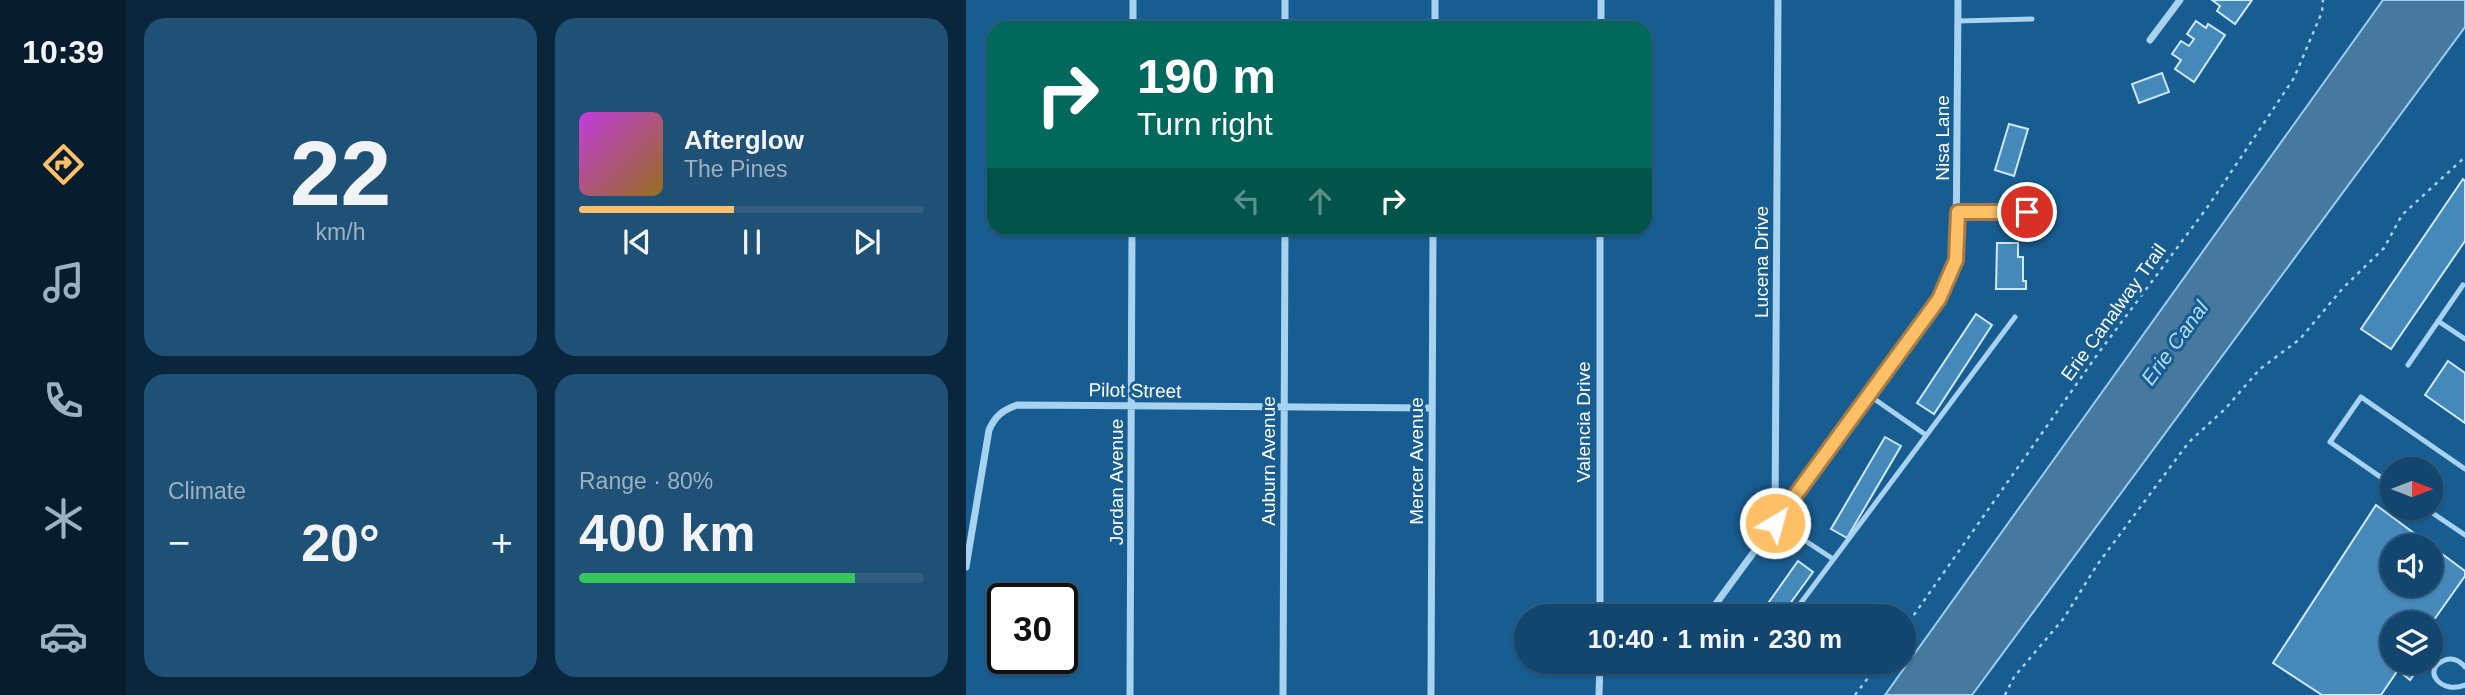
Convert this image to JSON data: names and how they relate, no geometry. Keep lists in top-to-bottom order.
{
  "streets": {
    "street": [
      "Nisa Lane",
      "Lucena Drive",
      "Pilot Street",
      "Valencia Drive",
      "Auburn Avenue",
      "Mercer Avenue",
      "Jordan Avenue"
    ],
    "path": ["Erie Canalway Trail"]
  },
  "crossings": [
    ["Nisa Lane", "Lucena Drive"],
    ["Pilot Street", "Auburn Avenue"],
    ["Pilot Street", "Mercer Avenue"],
    ["Pilot Street", "Jordan Avenue"]
  ],
  "water": ["Erie Canal"],
  "north": "right",
  "page": {
    "tabs": "10:39",
    "tile": [
      ["22", "km/h"],
      "Climate",
      ["Range · 80%", "400 km"]
    ],
    "turn": ["190 m", "Turn right"],
    "song": ["Afterglow", "The Pines"],
    "heat": ["−", "20°", "+"],
    "limit": "30",
    "trip": "10:40 · 1 min · 230 m"
  }
}
